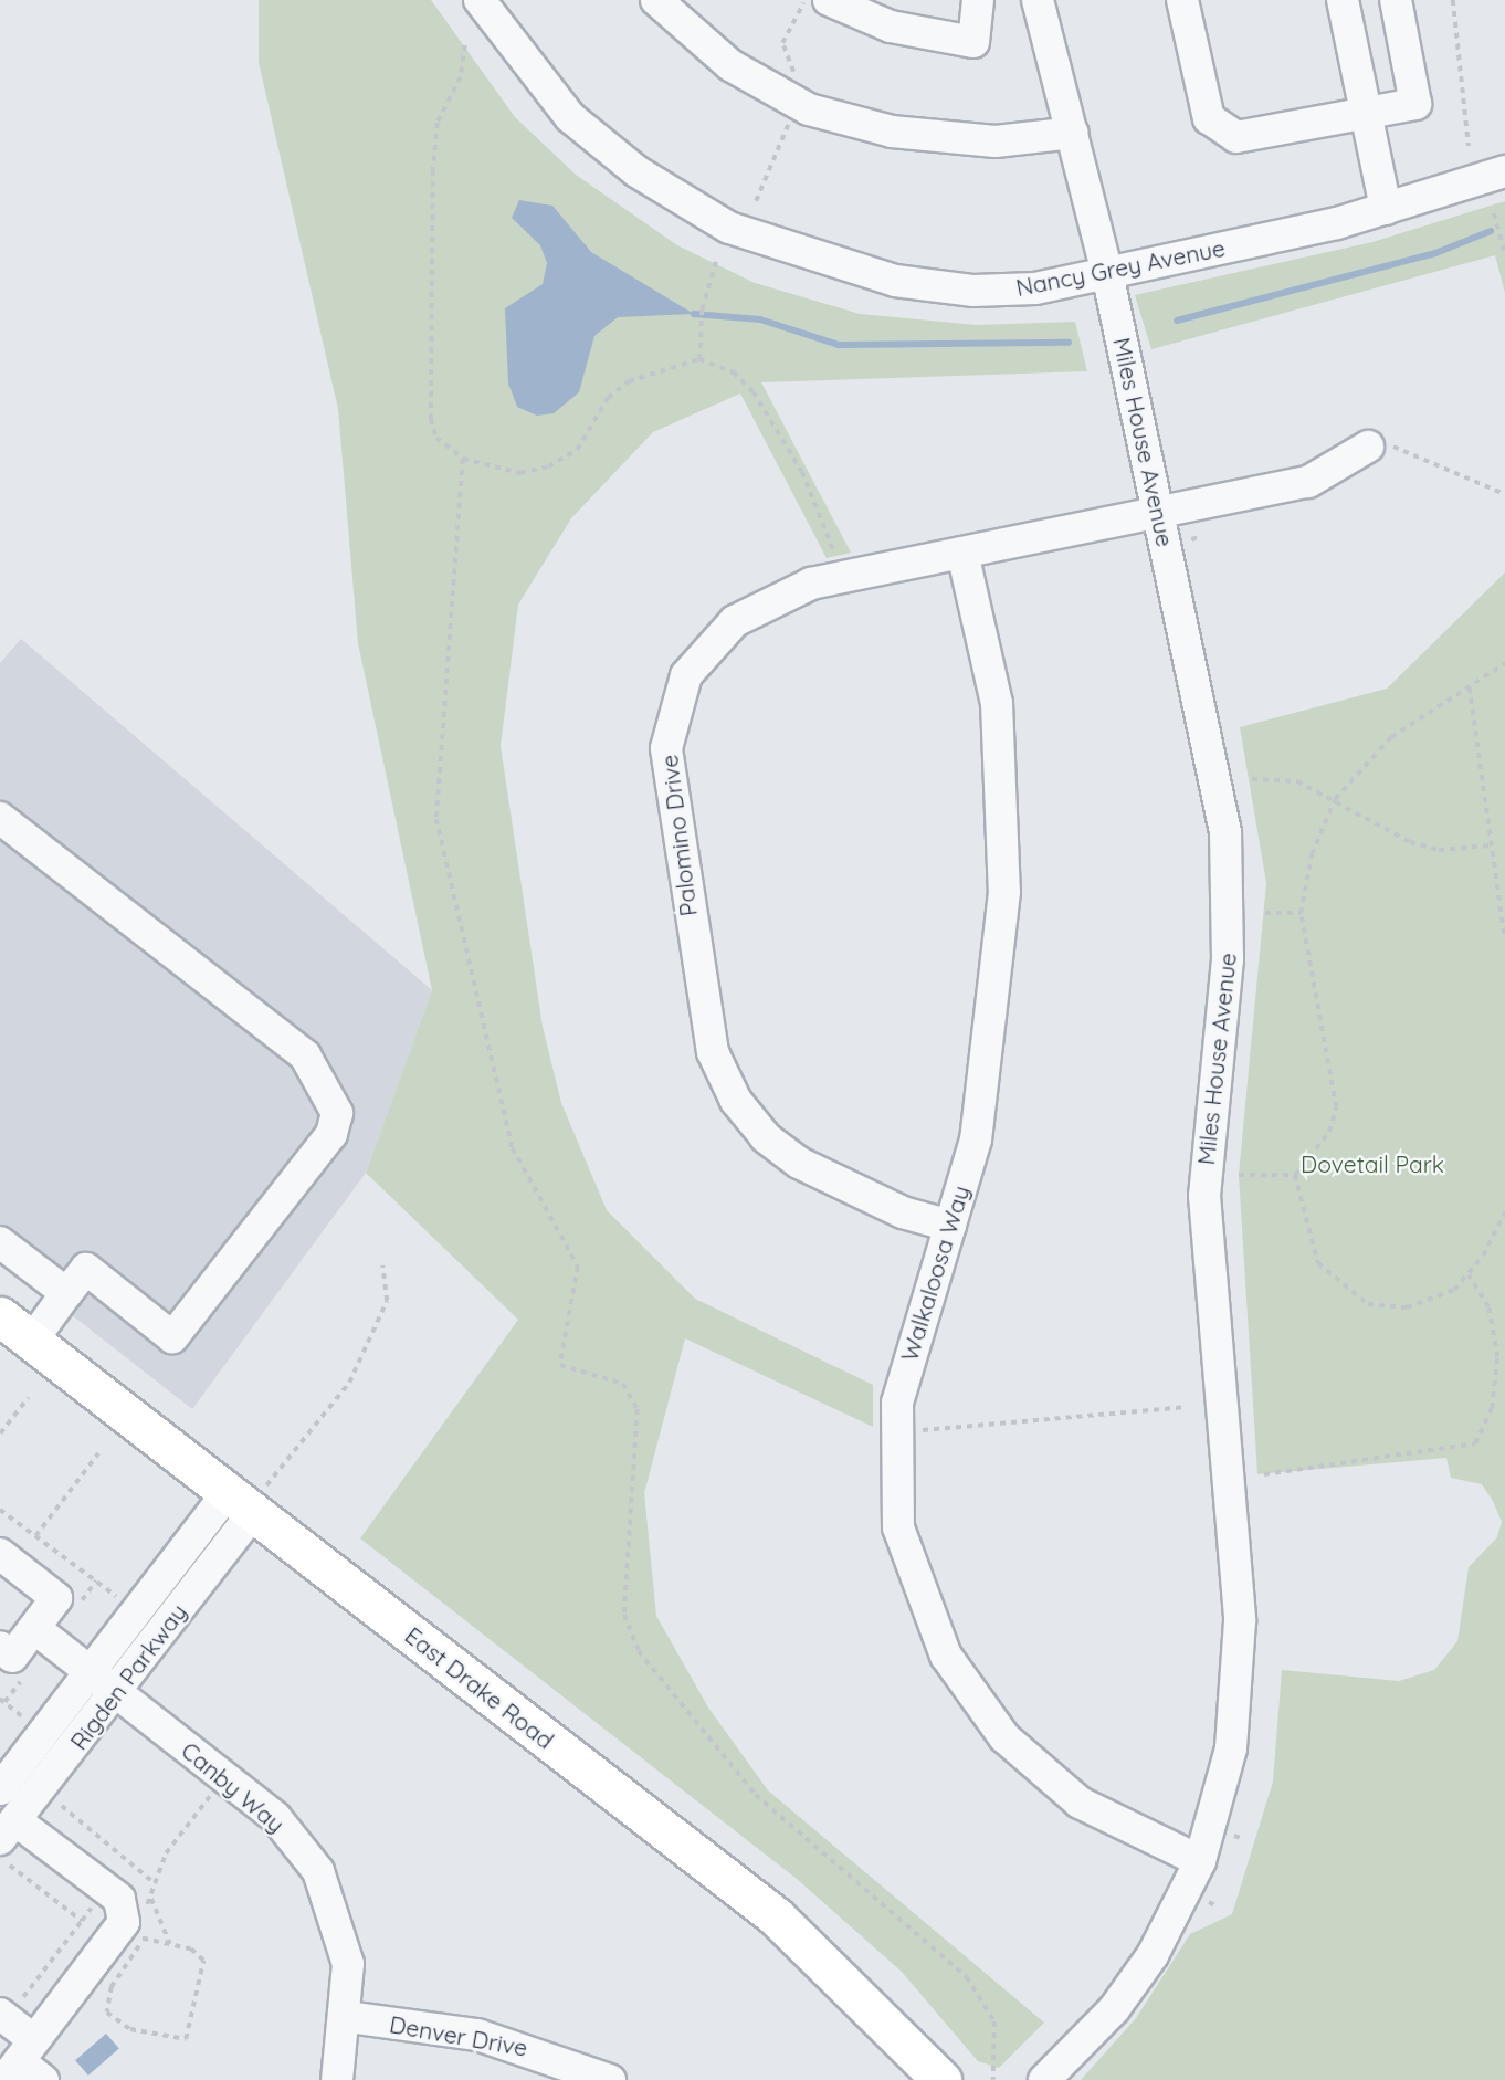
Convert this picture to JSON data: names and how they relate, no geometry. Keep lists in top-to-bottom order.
{
  "streets": {
    "main road": ["East Drake Road"],
    "street": [
      "Nancy Grey Avenue",
      "Miles House Avenue",
      "Palomino Drive",
      "Walkaloosa Way",
      "Rigden Parkway",
      "Canby Way",
      "Denver Drive"
    ]
  },
  "crossings": [
    ["Nancy Grey Avenue", "Miles House Avenue"],
    ["Miles House Avenue", "Palomino Drive"],
    ["Miles House Avenue", "Walkaloosa Way"],
    ["Palomino Drive", "Walkaloosa Way"],
    ["Rigden Parkway", "East Drake Road"],
    ["Rigden Parkway", "Canby Way"],
    ["Canby Way", "Denver Drive"]
  ],
  "parks": ["Dovetail Park"]
}
